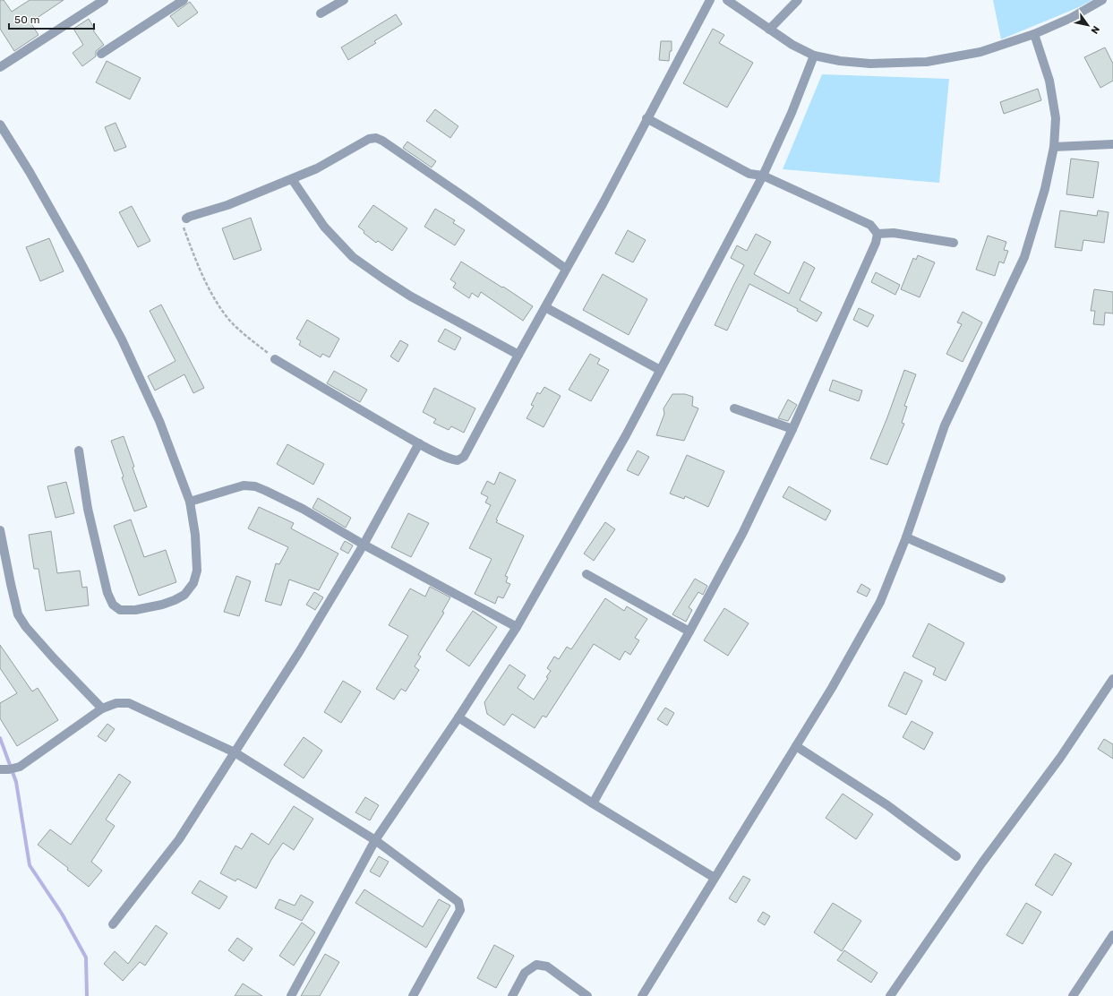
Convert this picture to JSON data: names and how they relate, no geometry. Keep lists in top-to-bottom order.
{
  "scale_bar": "50 m",
  "north": "bottom right"
}
